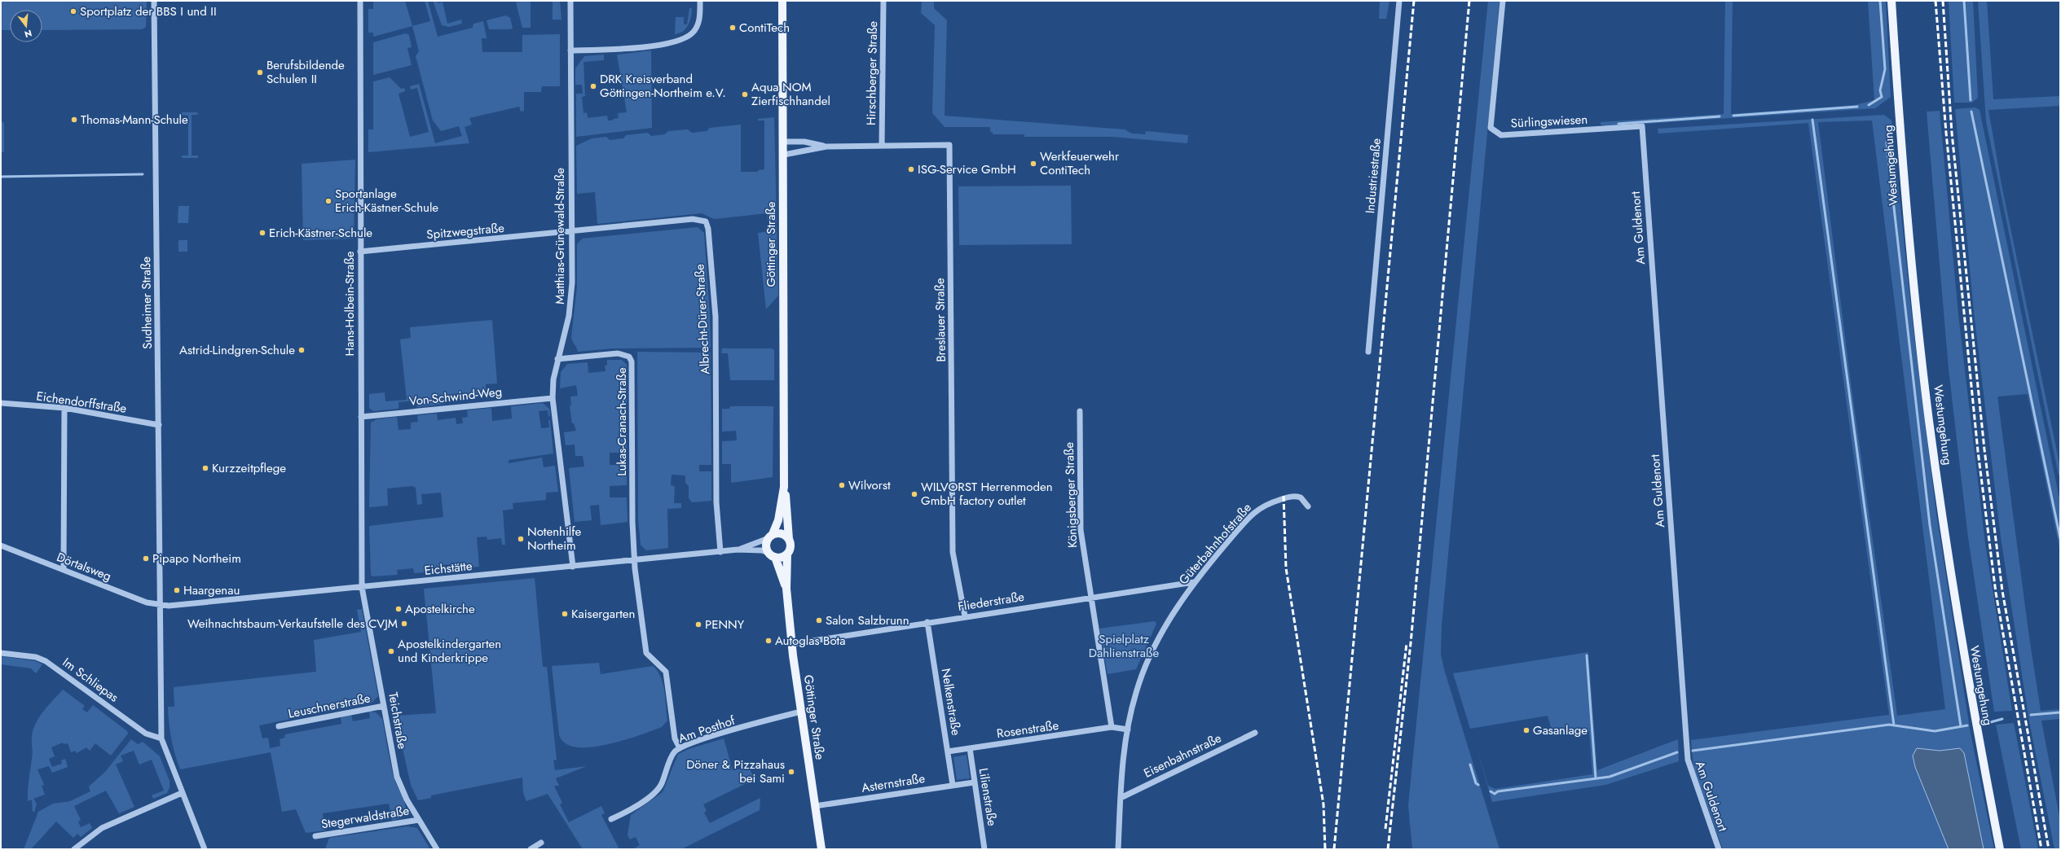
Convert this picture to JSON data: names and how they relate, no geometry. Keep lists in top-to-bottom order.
{
  "streets": {
    "main road": ["Westumgehung", "Göttinger Straße"],
    "street": [
      "Hirschberger Straße",
      "Sürlingswiesen",
      "Industriestraße",
      "Am Guldenort",
      "Spitzwegstraße",
      "Matthias-Grünewald-Straße",
      "Sudheimer Straße",
      "Hans-Holbein-Straße",
      "Albrecht-Dürer-Straße",
      "Breslauer Straße",
      "Von-Schwind-Weg",
      "Eichendorffstraße",
      "Lukas-Cranach-Straße",
      "Königsberger Straße",
      "Güterbahnhofstraße",
      "Dörtalsweg",
      "Eichstätte",
      "Fliederstraße",
      "Im Schliepas",
      "Nelkenstraße",
      "Leuschnerstraße",
      "Teichstraße",
      "Am Posthof",
      "Rosenstraße",
      "Eisenbahnstraße",
      "Asternstraße",
      "Lilienstraße",
      "Stegerwaldstraße"
    ]
  },
  "crossings": [
    ["Hirschberger Straße", "Breslauer Straße"],
    ["Sürlingswiesen", "Am Guldenort"],
    ["Spitzwegstraße", "Matthias-Grünewald-Straße"],
    ["Spitzwegstraße", "Hans-Holbein-Straße"],
    ["Spitzwegstraße", "Albrecht-Dürer-Straße"],
    ["Matthias-Grünewald-Straße", "Albrecht-Dürer-Straße"],
    ["Matthias-Grünewald-Straße", "Von-Schwind-Weg"],
    ["Matthias-Grünewald-Straße", "Lukas-Cranach-Straße"],
    ["Matthias-Grünewald-Straße", "Eichstätte"],
    ["Göttinger Straße", "Breslauer Straße"],
    ["Göttinger Straße", "Eichstätte"],
    ["Göttinger Straße", "Fliederstraße"],
    ["Göttinger Straße", "Am Posthof"],
    ["Göttinger Straße", "Asternstraße"],
    ["Sudheimer Straße", "Eichendorffstraße"],
    ["Sudheimer Straße", "Dörtalsweg"],
    ["Sudheimer Straße", "Eichstätte"],
    ["Sudheimer Straße", "Im Schliepas"],
    ["Hans-Holbein-Straße", "Von-Schwind-Weg"],
    ["Hans-Holbein-Straße", "Eichstätte"],
    ["Hans-Holbein-Straße", "Teichstraße"],
    ["Albrecht-Dürer-Straße", "Eichstätte"],
    ["Breslauer Straße", "Fliederstraße"],
    ["Lukas-Cranach-Straße", "Eichstätte"],
    ["Lukas-Cranach-Straße", "Am Posthof"],
    ["Königsberger Straße", "Fliederstraße"],
    ["Königsberger Straße", "Rosenstraße"],
    ["Güterbahnhofstraße", "Fliederstraße"],
    ["Güterbahnhofstraße", "Rosenstraße"],
    ["Güterbahnhofstraße", "Eisenbahnstraße"],
    ["Dörtalsweg", "Eichstätte"],
    ["Eichstätte", "Teichstraße"],
    ["Fliederstraße", "Nelkenstraße"],
    ["Nelkenstraße", "Rosenstraße"],
    ["Nelkenstraße", "Asternstraße"],
    ["Leuschnerstraße", "Teichstraße"],
    ["Teichstraße", "Stegerwaldstraße"],
    ["Rosenstraße", "Lilienstraße"],
    ["Asternstraße", "Lilienstraße"]
  ],
  "parks": ["Spielplatz Dahlienstraße"],
  "places": [
    "Sportplatz der BBS I und II",
    "ContiTech",
    "Berufsbildende Schulen II",
    "DRK Kreisverband Göttingen-Northeim e.V.",
    "Aqua NOM Zierfischhandel",
    "Thomas-Mann-Schule",
    "Werkfeuerwehr ContiTech",
    "ISG-Service GmbH",
    "Sportanlage Erich-Kästner-Schule",
    "Erich-Kästner-Schule",
    "Astrid-Lindgren-Schule",
    "Kurzzeitpflege",
    "Wilvorst",
    "WILVORST Herrenmoden GmbH factory outlet",
    "Notenhilfe Northeim",
    "Pipapo Northeim",
    "Haargenau",
    "Apostelkirche",
    "Kaisergarten",
    "Salon Salzbrunn",
    "Weihnachtsbaum-Verkaufstelle des CVJM",
    "PENNY",
    "Autoglas Bota",
    "Apostelkindergarten und Kinderkrippe",
    "Gasanlage",
    "Döner & Pizzahaus bei Sami"
  ],
  "north": "bottom"
}
